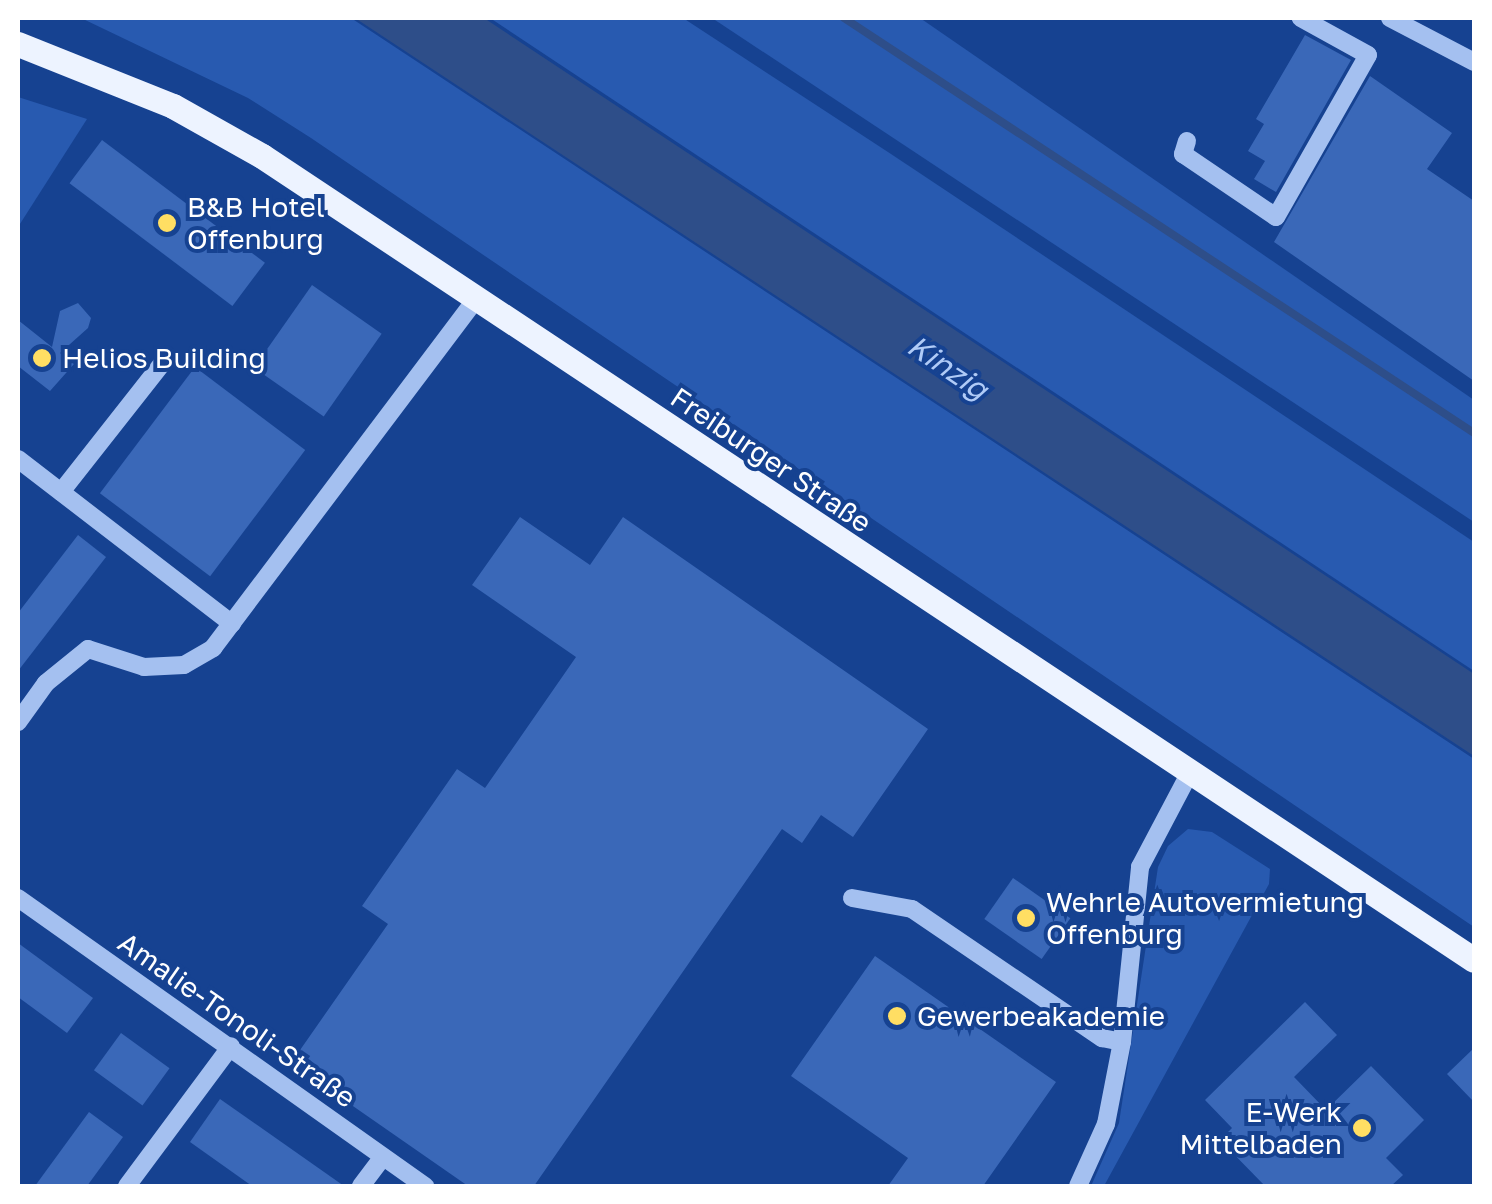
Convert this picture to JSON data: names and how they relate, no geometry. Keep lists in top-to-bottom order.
{
  "streets": {
    "main road": ["Freiburger Straße"],
    "street": ["Amalie-Tonoli-Straße"]
  },
  "water": ["Kinzig"],
  "places": [
    "B&B Hotel Offenburg",
    "Helios Building",
    "Wehrle Autovermietung Offenburg",
    "Gewerbeakademie",
    "E-Werk Mittelbaden"
  ]
}
